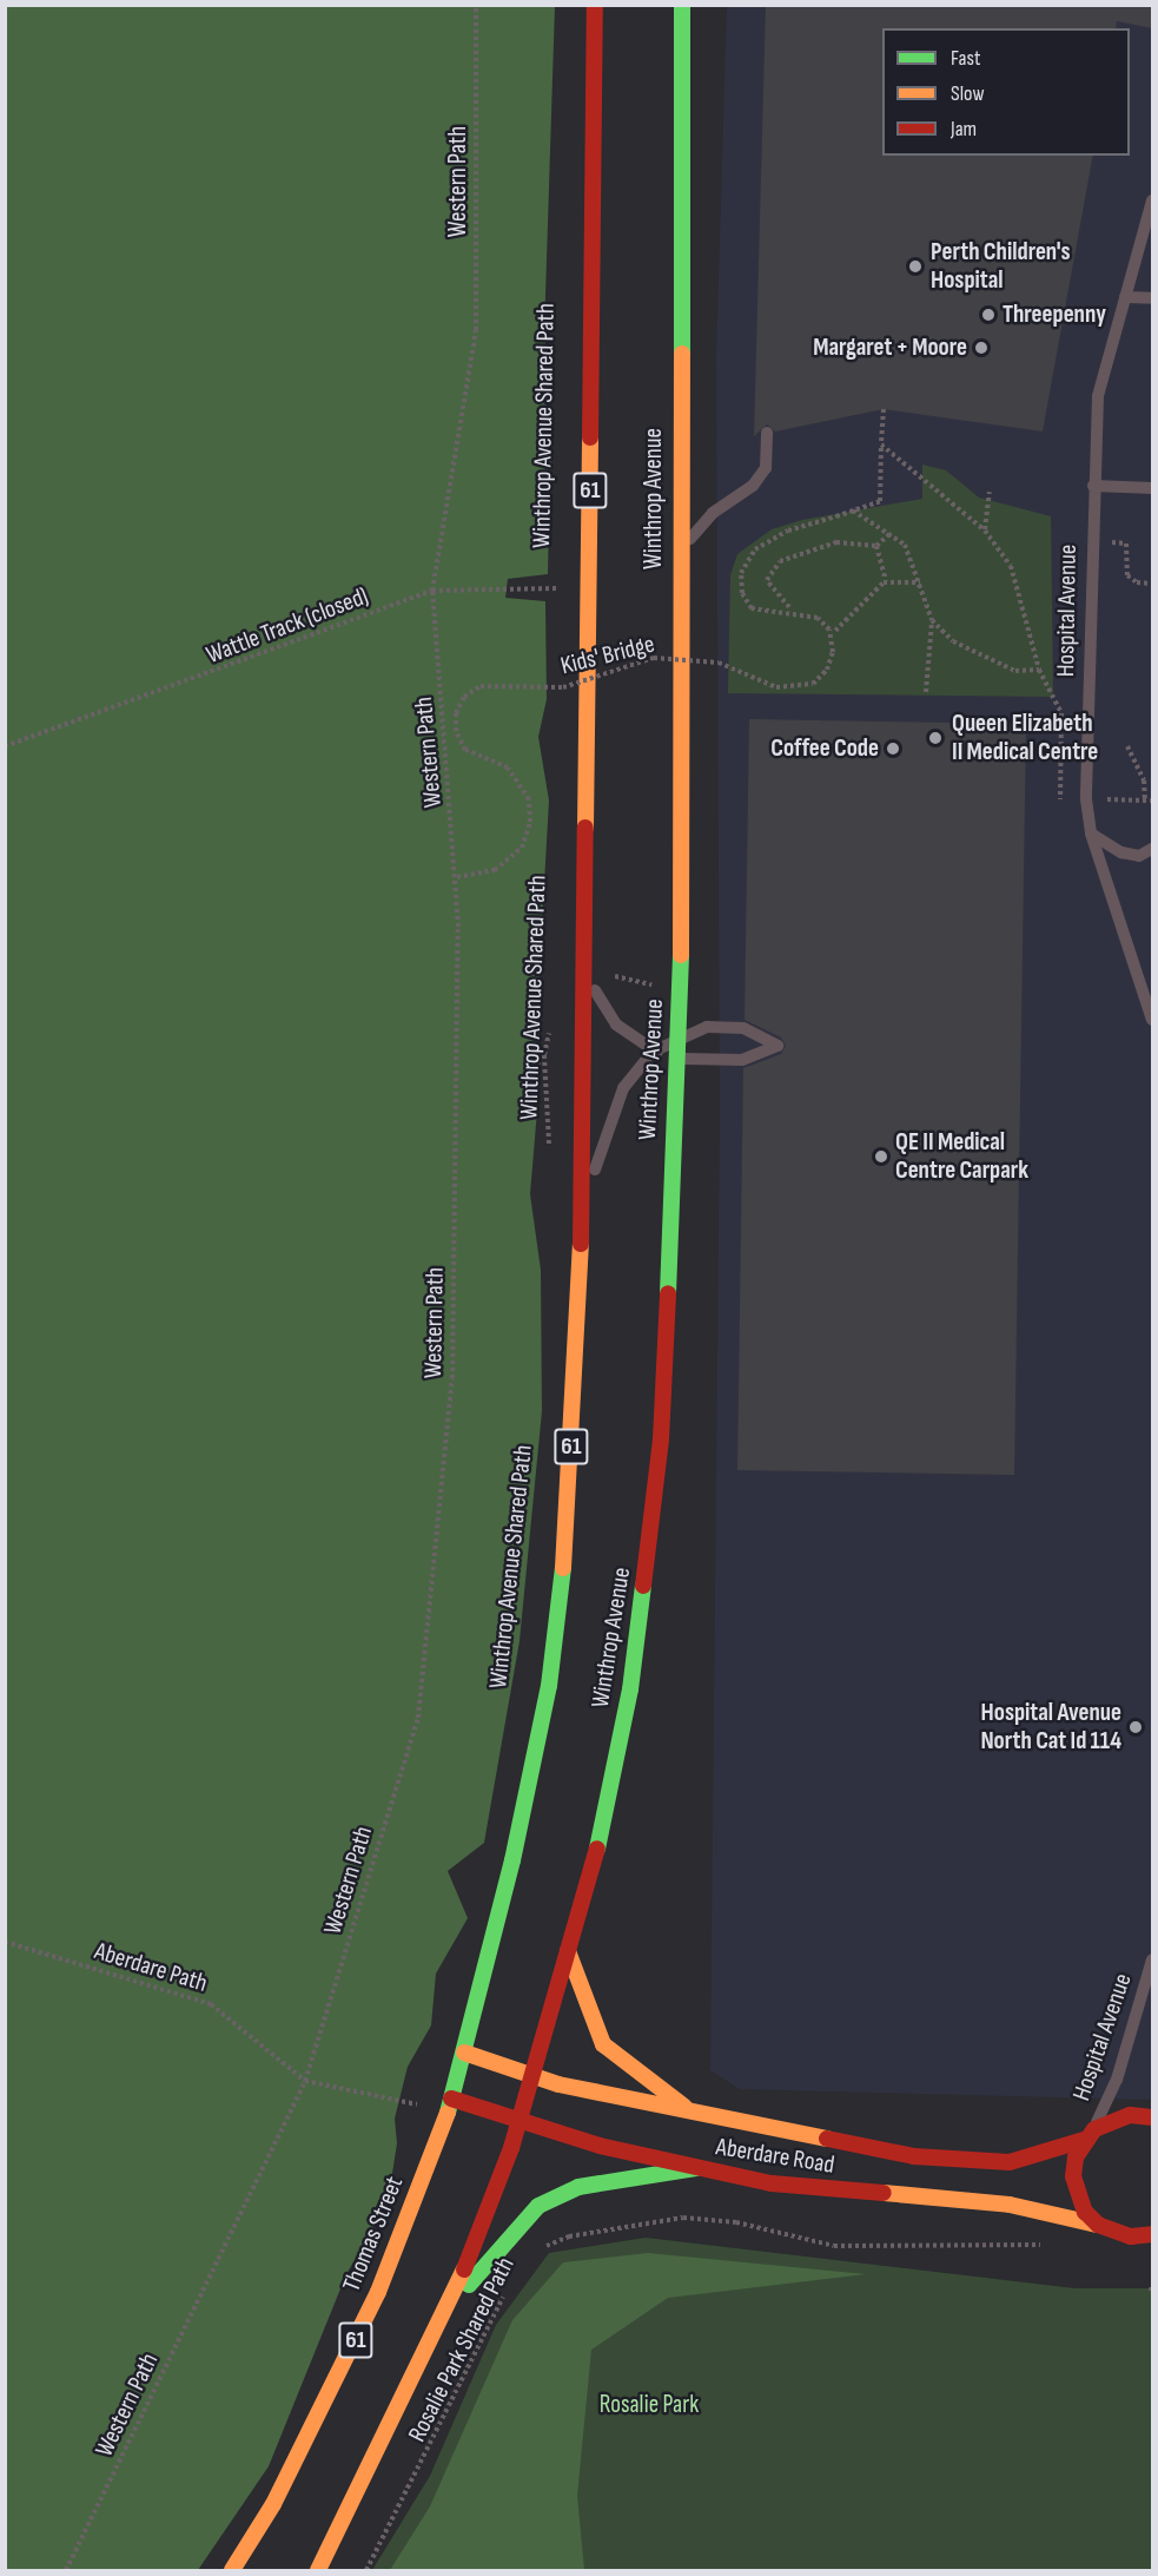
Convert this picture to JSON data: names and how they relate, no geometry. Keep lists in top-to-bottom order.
{
  "streets": {
    "main road": [
      "61",
      "Winthrop Avenue",
      "Aberdare Road",
      "Thomas Street"
    ],
    "lane": ["Hospital Avenue"],
    "path": [
      "Western Path",
      "Winthrop Avenue Shared Path",
      "Wattle Track (closed)",
      "Kids' Bridge",
      "Aberdare Path",
      "Rosalie Park Shared Path"
    ]
  },
  "crossings": [
    ["Western Path", "Wattle Track (closed)"],
    ["Western Path", "Kids' Bridge"],
    ["Western Path", "Aberdare Path"],
    ["Winthrop Avenue Shared Path", "Wattle Track (closed)"],
    ["61", "Wattle Track (closed)"],
    ["61", "Aberdare Road"],
    ["61", "Thomas Street"],
    ["Winthrop Avenue", "Aberdare Road"],
    ["Hospital Avenue", "Aberdare Road"],
    ["Aberdare Road", "Thomas Street"]
  ],
  "parks": ["Rosalie Park"],
  "places": [
    "Perth Children's Hospital",
    "Threepenny",
    "Margaret + Moore",
    "Queen Elizabeth II Medical Centre",
    "Coffee Code",
    "QE II Medical Centre Carpark",
    "Hospital Avenue North Cat Id 114"
  ],
  "legend": ["Fast", "Slow", "Jam"]
}
